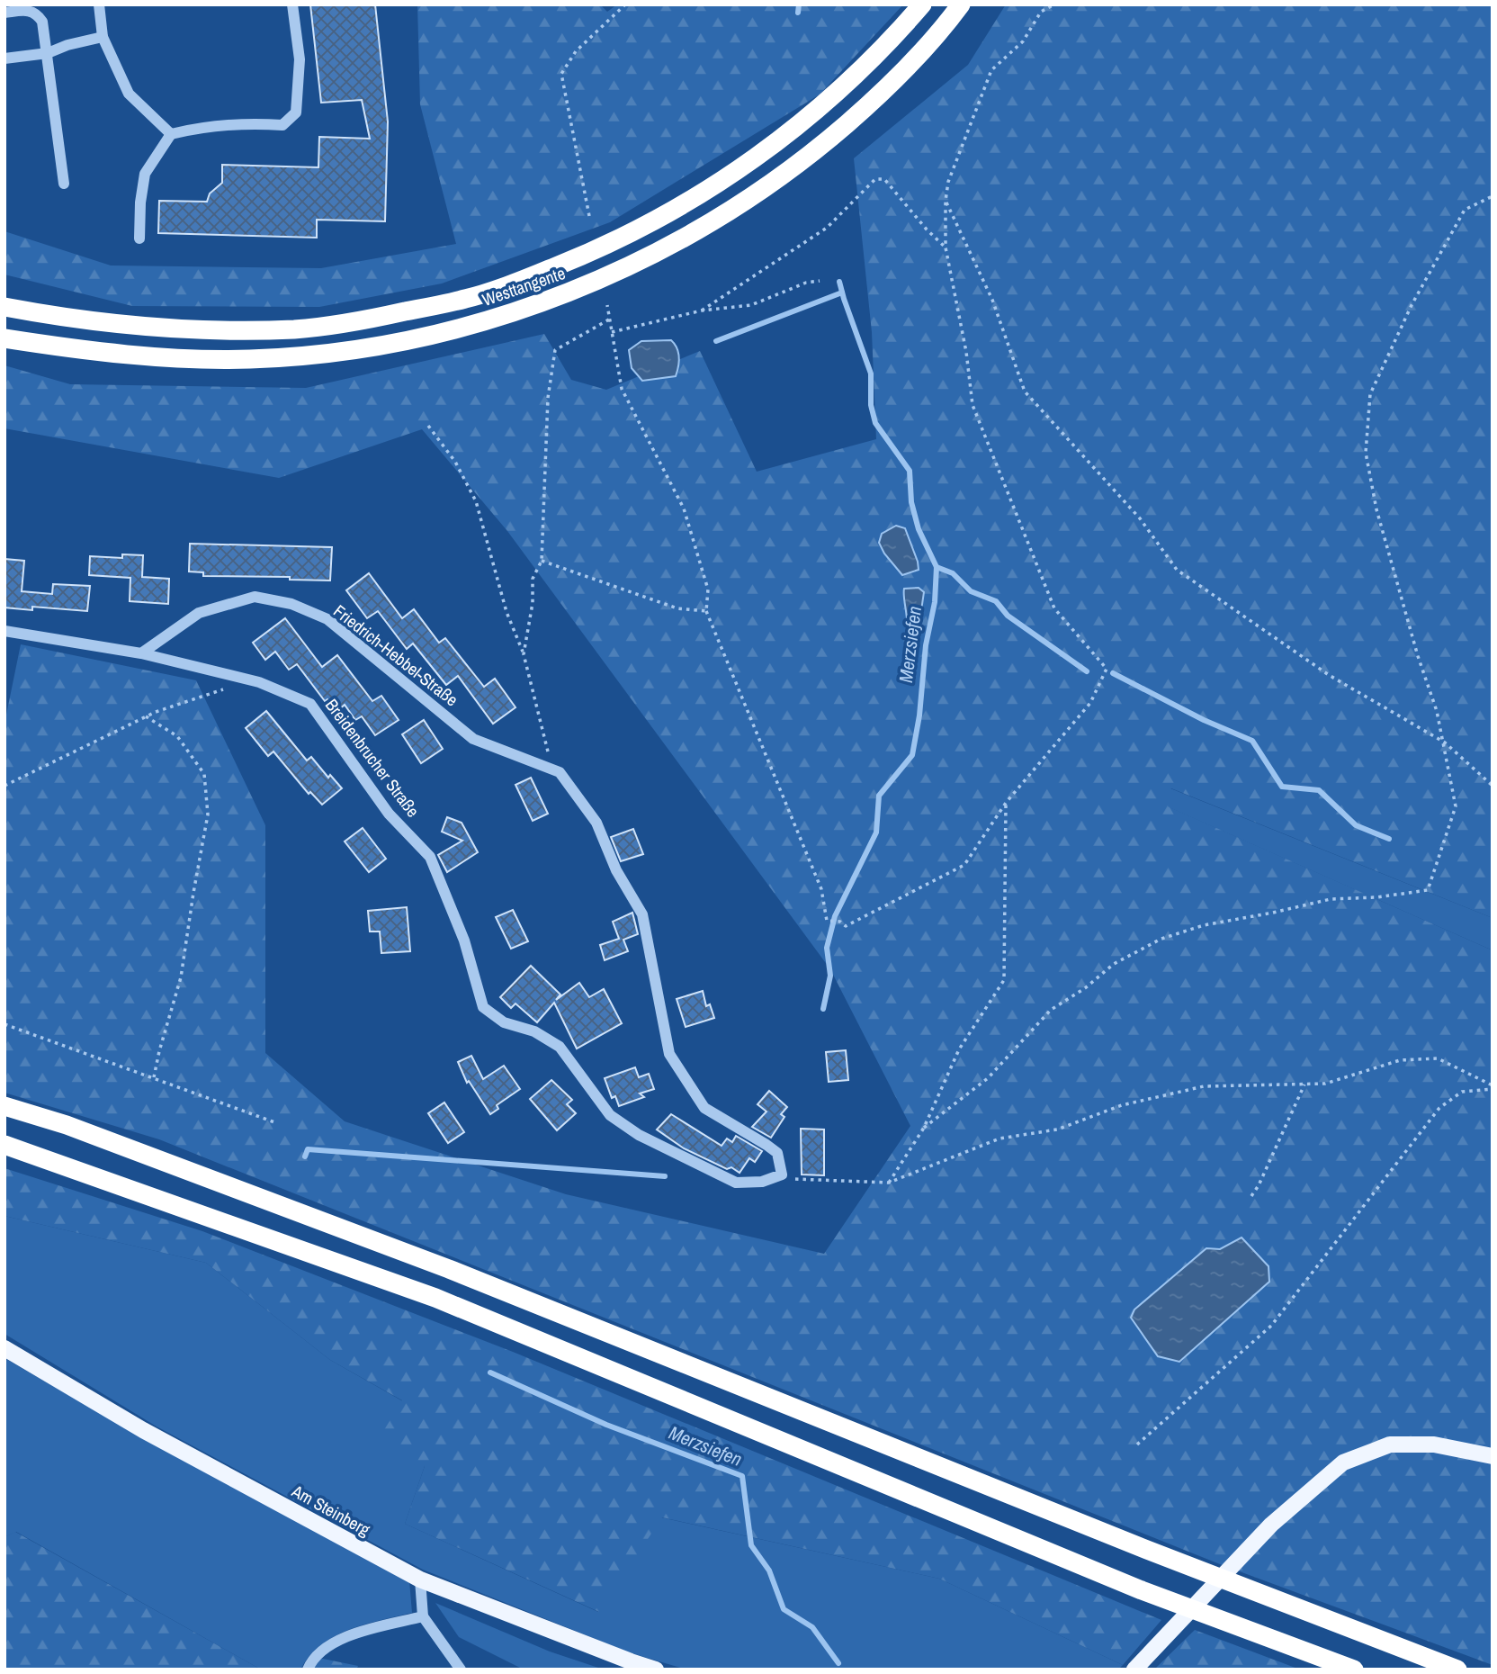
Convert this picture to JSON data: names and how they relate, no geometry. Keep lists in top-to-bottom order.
{
  "streets": {
    "highway": ["Westtangente"],
    "main road": ["Am Steinberg"],
    "street": ["Friedrich-Hebbel-Straße", "Breidenbrucher Straße"]
  },
  "crossings": [
    ["Friedrich-Hebbel-Straße", "Breidenbrucher Straße"]
  ],
  "water": ["Merzsiefen"]
}
